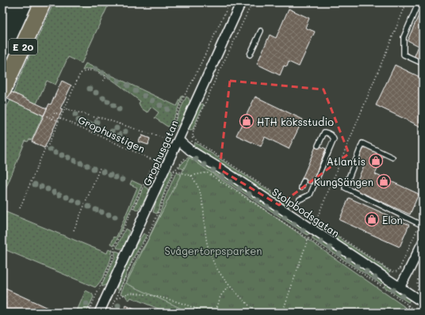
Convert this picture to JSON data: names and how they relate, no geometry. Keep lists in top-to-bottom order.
{
  "streets": {
    "highway": ["E 20"],
    "street": ["Grophusgatan", "Stolpbodsgatan"],
    "path": ["Grophusstigen"]
  },
  "crossings": [
    ["Grophusstigen", "Grophusgatan"],
    ["Grophusgatan", "Stolpbodsgatan"]
  ],
  "parks": ["Svågertorpsparken"],
  "places": {
    "shop": [
      "HTH köksstudio",
      "Atlantis",
      "KungSängen",
      "Elon"
    ]
  }
}
